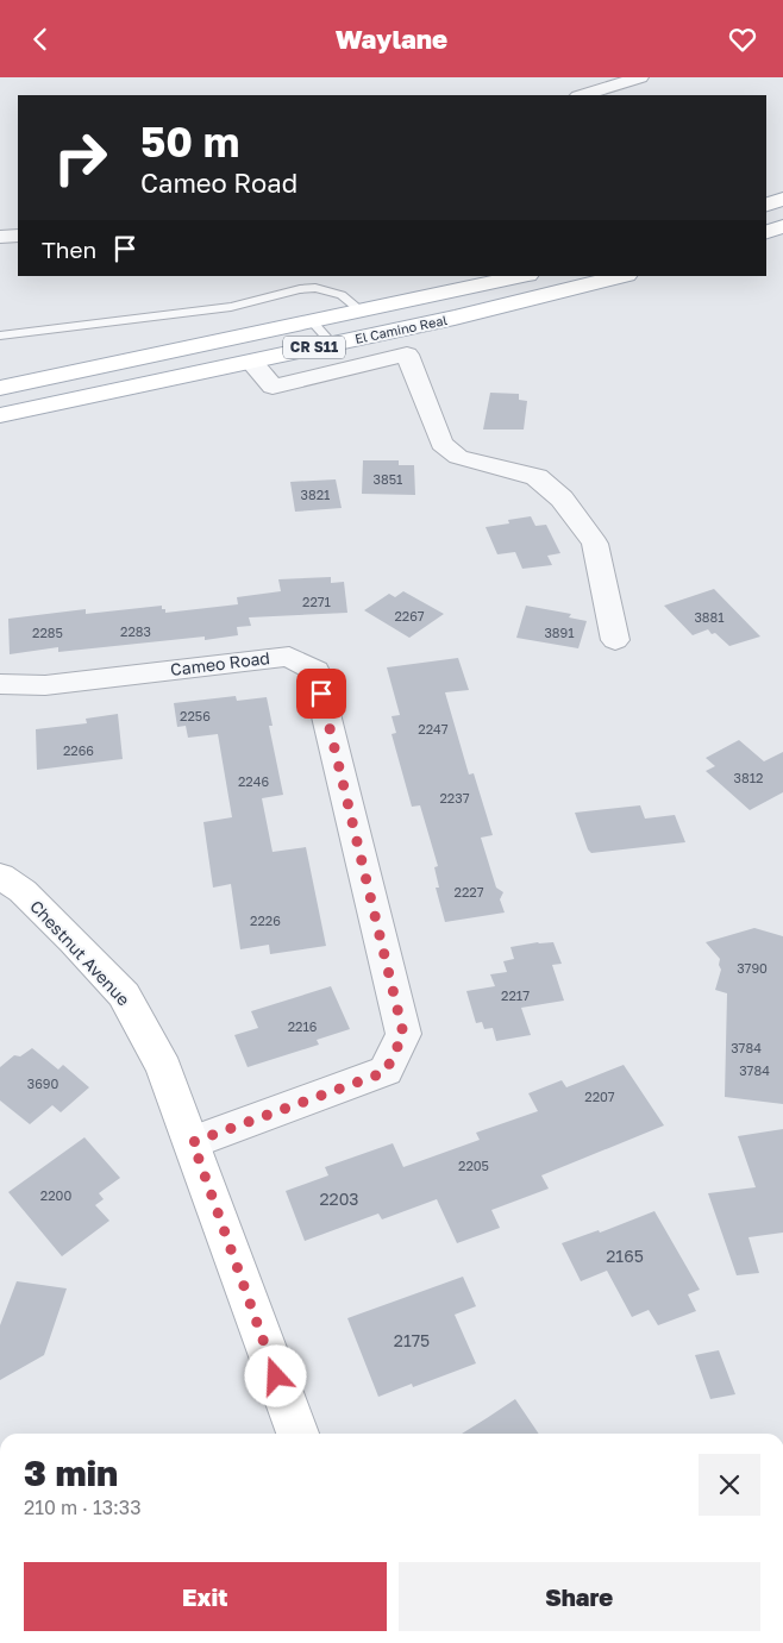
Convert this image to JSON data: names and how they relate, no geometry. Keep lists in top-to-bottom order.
{
  "streets": {
    "main road": ["El Camino Real", "CR S11", "Chestnut Avenue"],
    "street": ["Cameo Road"]
  },
  "crossings": [
    ["Cameo Road", "Chestnut Avenue"]
  ],
  "house_numbers": [
    "3851",
    "3821",
    "2271",
    "2267",
    "3881",
    "2283",
    "2285",
    "3891",
    "2256",
    "2247",
    "2266",
    "3812",
    "2246",
    "2237",
    "2227",
    "2226",
    "3790",
    "2217",
    "2216",
    "3784",
    "3784",
    "3690",
    "2207",
    "2205",
    "2200",
    "2203",
    "2165",
    "2175"
  ],
  "page": {
    "header": "Waylane",
    "turn": ["50 m", "Cameo Road"],
    "then": "Then",
    "heading": ["3 min", "210 m · 13:33"],
    "buttons": ["Exit", "Share"]
  }
}
